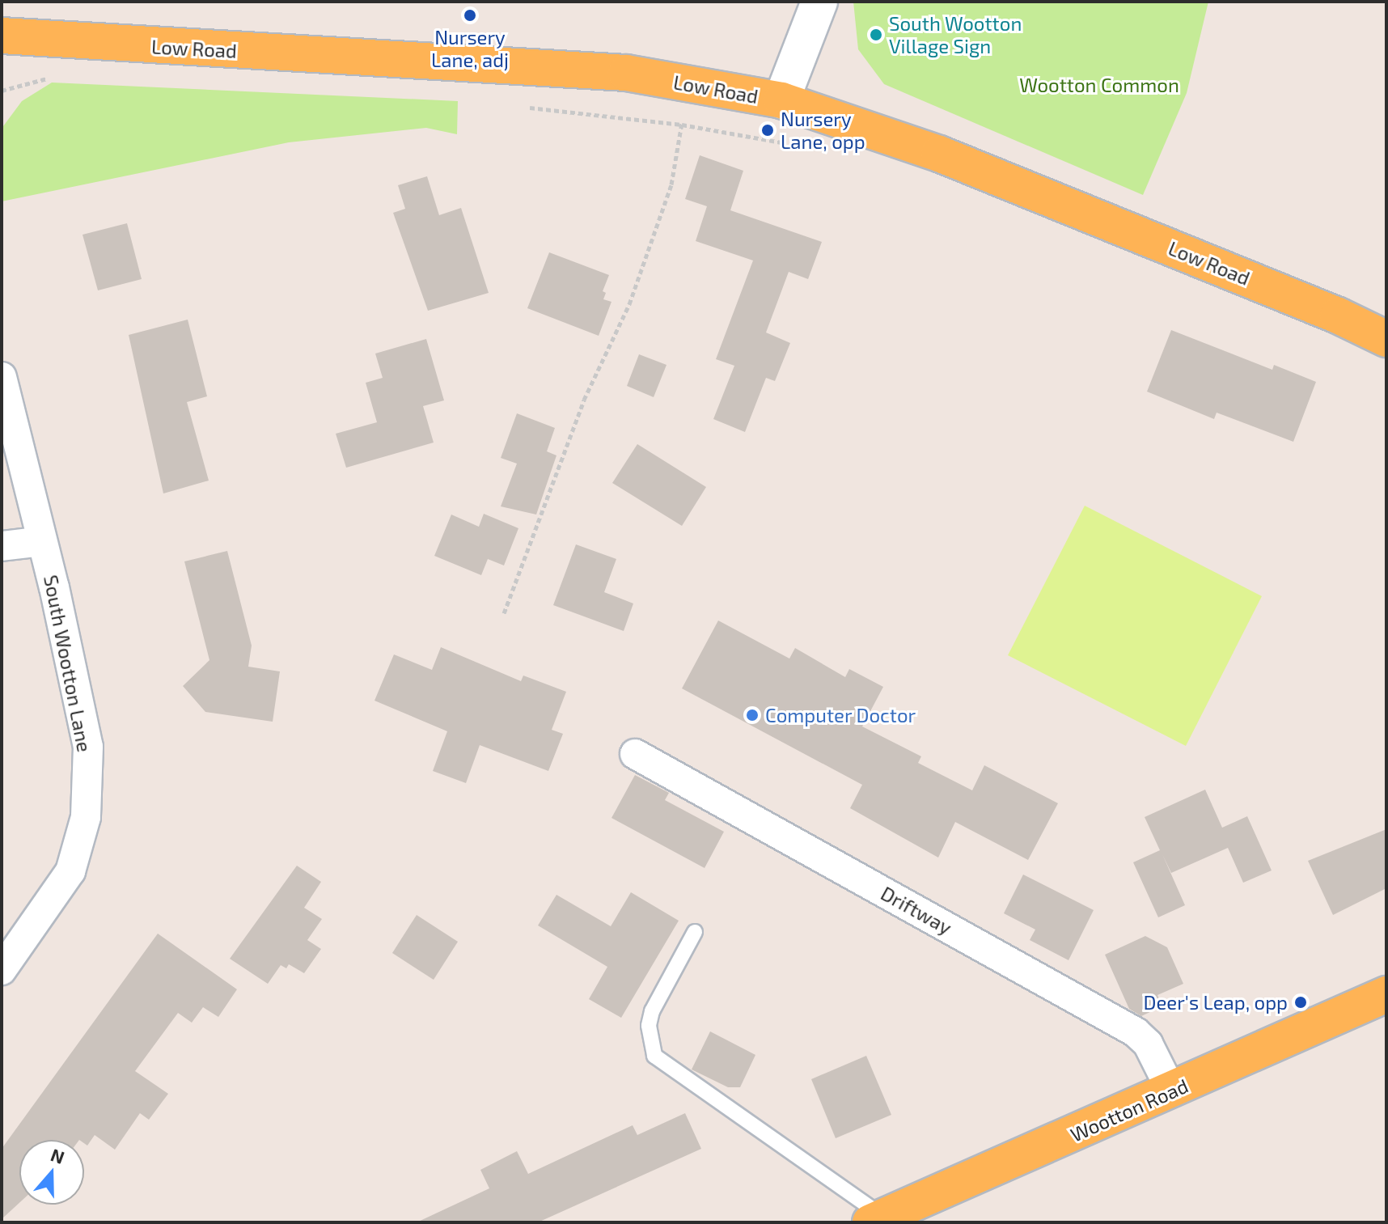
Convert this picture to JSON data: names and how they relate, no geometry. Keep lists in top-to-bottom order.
{
  "streets": {
    "main road": ["Low Road", "Wootton Road"],
    "street": ["South Wootton Lane", "Driftway"]
  },
  "crossings": [
    ["Driftway", "Wootton Road"]
  ],
  "parks": ["Wootton Common"],
  "places": [
    "Nursery Lane, adj",
    "South Wootton Village Sign",
    "Nursery Lane, opp",
    "Computer Doctor",
    "Deer's Leap, opp"
  ],
  "north": "top"
}
